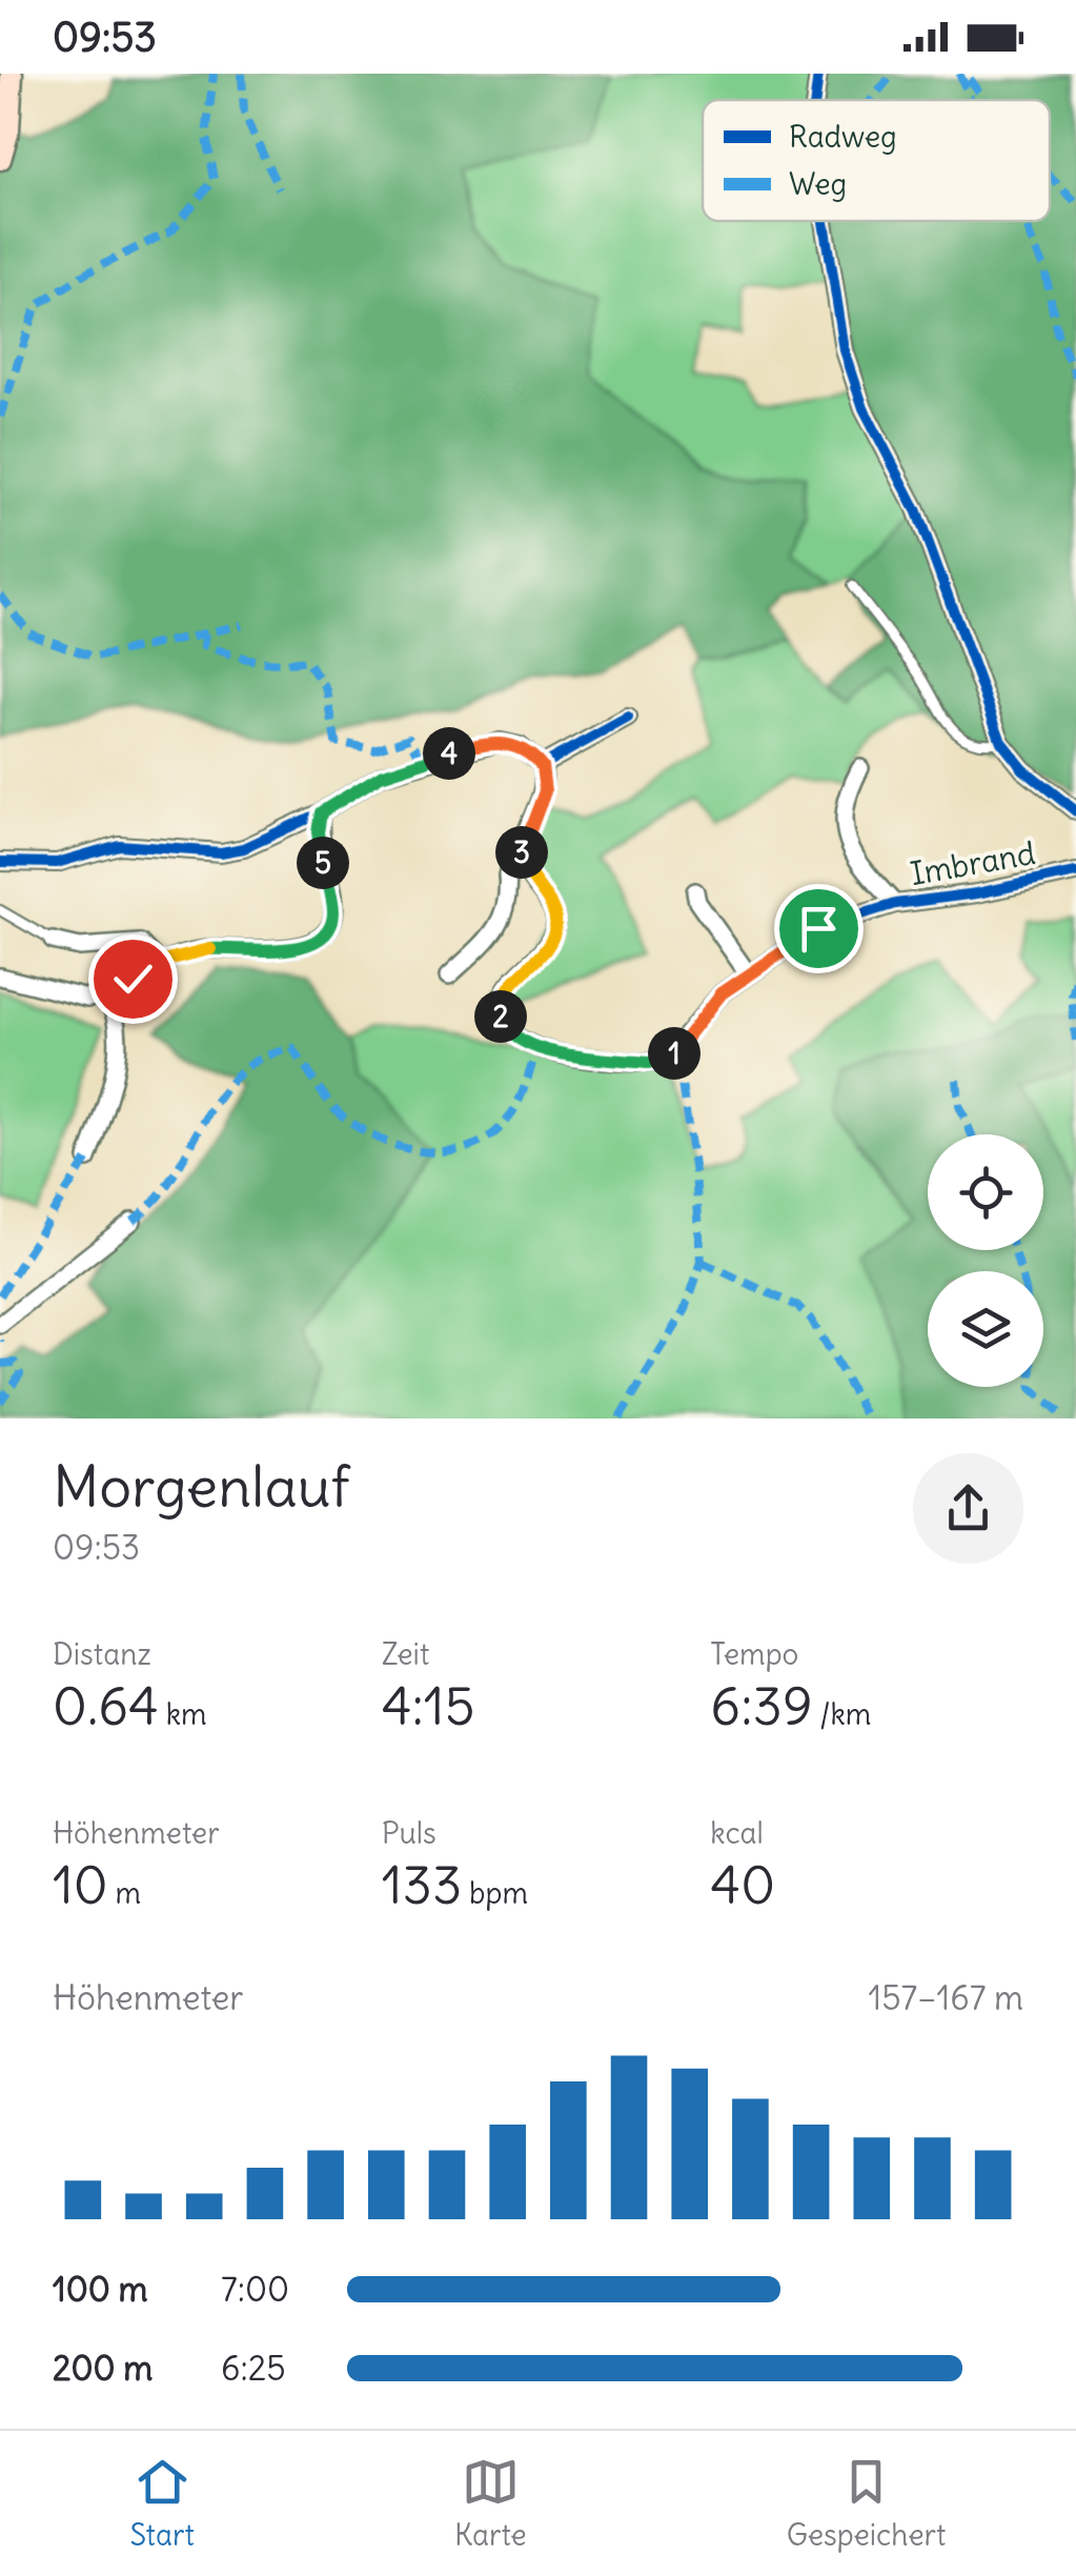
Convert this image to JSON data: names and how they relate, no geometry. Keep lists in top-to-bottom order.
{
  "streets": {
    "street": ["Imbrand"]
  },
  "legend": ["Radweg", "Weg"],
  "page": {
    "status": "09:53",
    "pins": [
      "4",
      "3",
      "5",
      "2",
      "1"
    ],
    "heading": ["Morgenlauf", "09:53"],
    "stats": [
      ["Distanz", "0.64 km"],
      ["Zeit", "4:15"],
      ["Tempo", "6:39 /km"],
      ["Höhenmeter", "10 m"],
      ["Puls", "133 bpm"],
      ["kcal", "40"]
    ],
    "chart": ["Höhenmeter", "157–167 m"],
    "list": [
      {
        "name": "100 m",
        "note": "7:00"
      },
      {
        "name": "200 m",
        "note": "6:25"
      }
    ],
    "tabs": ["Start", "Karte", "Gespeichert"]
  }
}
